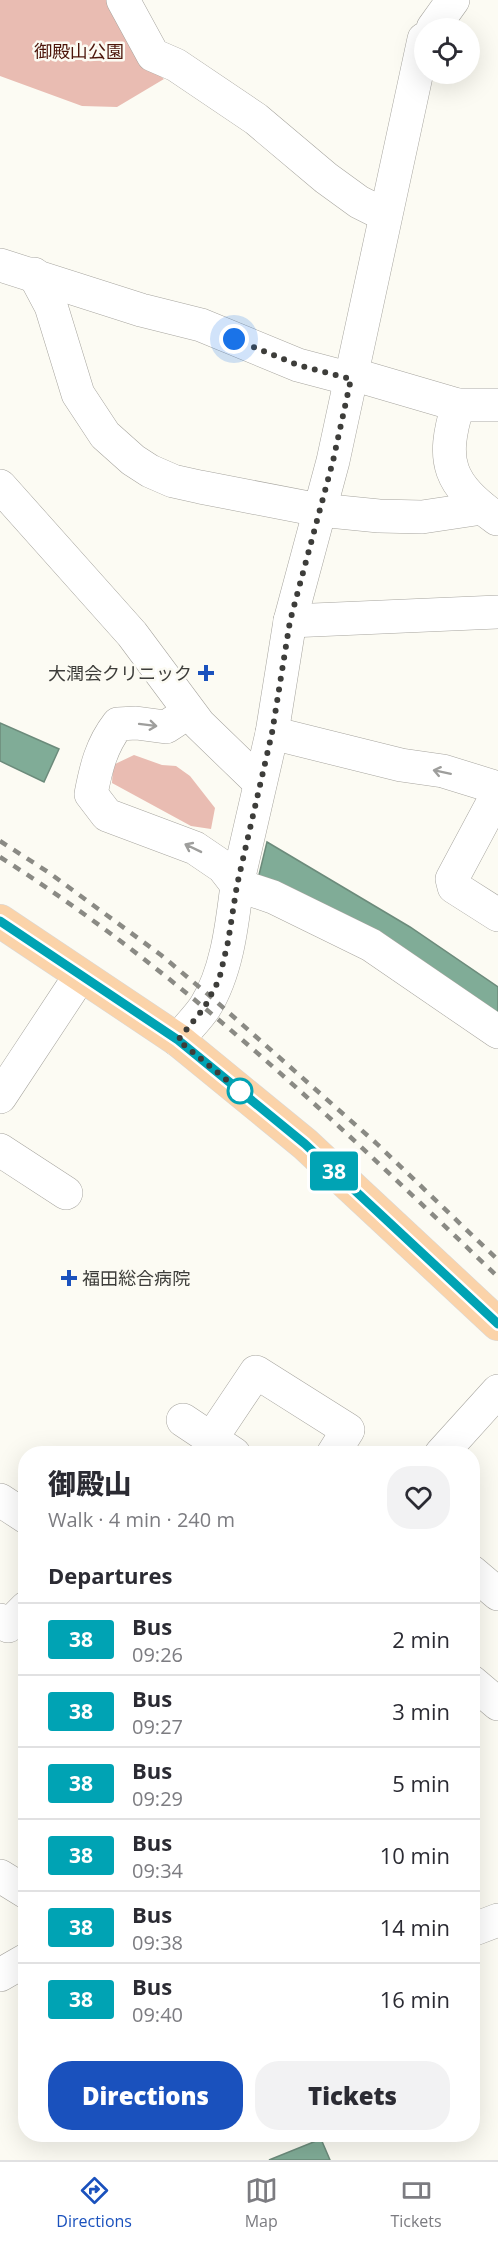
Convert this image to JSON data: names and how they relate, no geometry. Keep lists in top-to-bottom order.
{
  "parks": ["御殿山公園"],
  "places": {
    "health": ["大潤会クリニック", "福田総合病院"]
  },
  "lines": ["bus line 38"],
  "page": {
    "on_map": "38",
    "heading": [
      ["御殿山", "Walk · 4 min · 240 m"],
      "Departures"
    ],
    "list": [
      {
        "mark": "38",
        "name": "Bus",
        "note": "09:26",
        "value": "2 min"
      },
      {
        "mark": "38",
        "name": "Bus",
        "note": "09:27",
        "value": "3 min"
      },
      {
        "mark": "38",
        "name": "Bus",
        "note": "09:29",
        "value": "5 min"
      },
      {
        "mark": "38",
        "name": "Bus",
        "note": "09:34",
        "value": "10 min"
      },
      {
        "mark": "38",
        "name": "Bus",
        "note": "09:38",
        "value": "14 min"
      },
      {
        "mark": "38",
        "name": "Bus",
        "note": "09:40",
        "value": "16 min"
      }
    ],
    "buttons": ["Directions", "Tickets"],
    "tabs": ["Directions", "Map", "Tickets"]
  }
}
